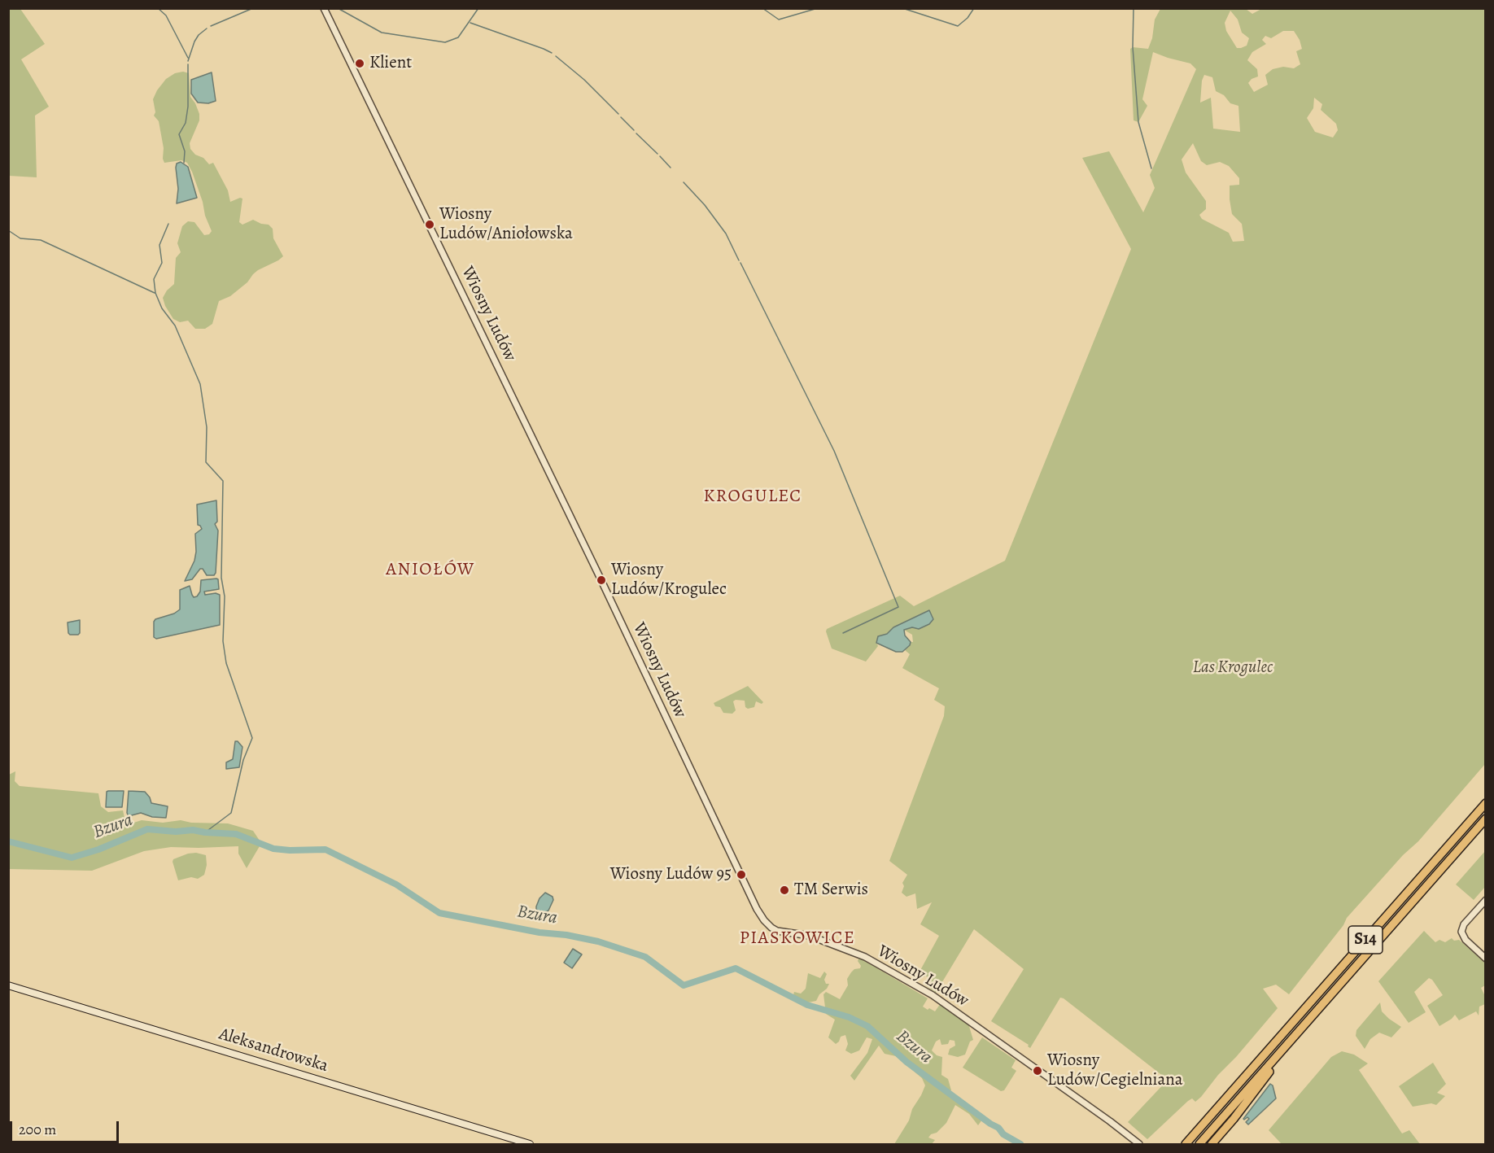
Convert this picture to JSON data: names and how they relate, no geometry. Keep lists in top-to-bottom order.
{
  "streets": {
    "highway": ["S14"],
    "main road": ["Aleksandrowska"],
    "street": ["Wiosny Ludów"]
  },
  "districts": ["KROGULEC", "ANIOŁÓW", "PIASKOWICE"],
  "water": ["Bzura"],
  "parks": ["Las Krogulec"],
  "places": [
    "Klient",
    "Wiosny Ludów/Aniołowska",
    "Wiosny Ludów/Krogulec",
    "Wiosny Ludów 95",
    "TM Serwis",
    "Wiosny Ludów/Cegielniana"
  ],
  "scale_bar": "200 m"
}
